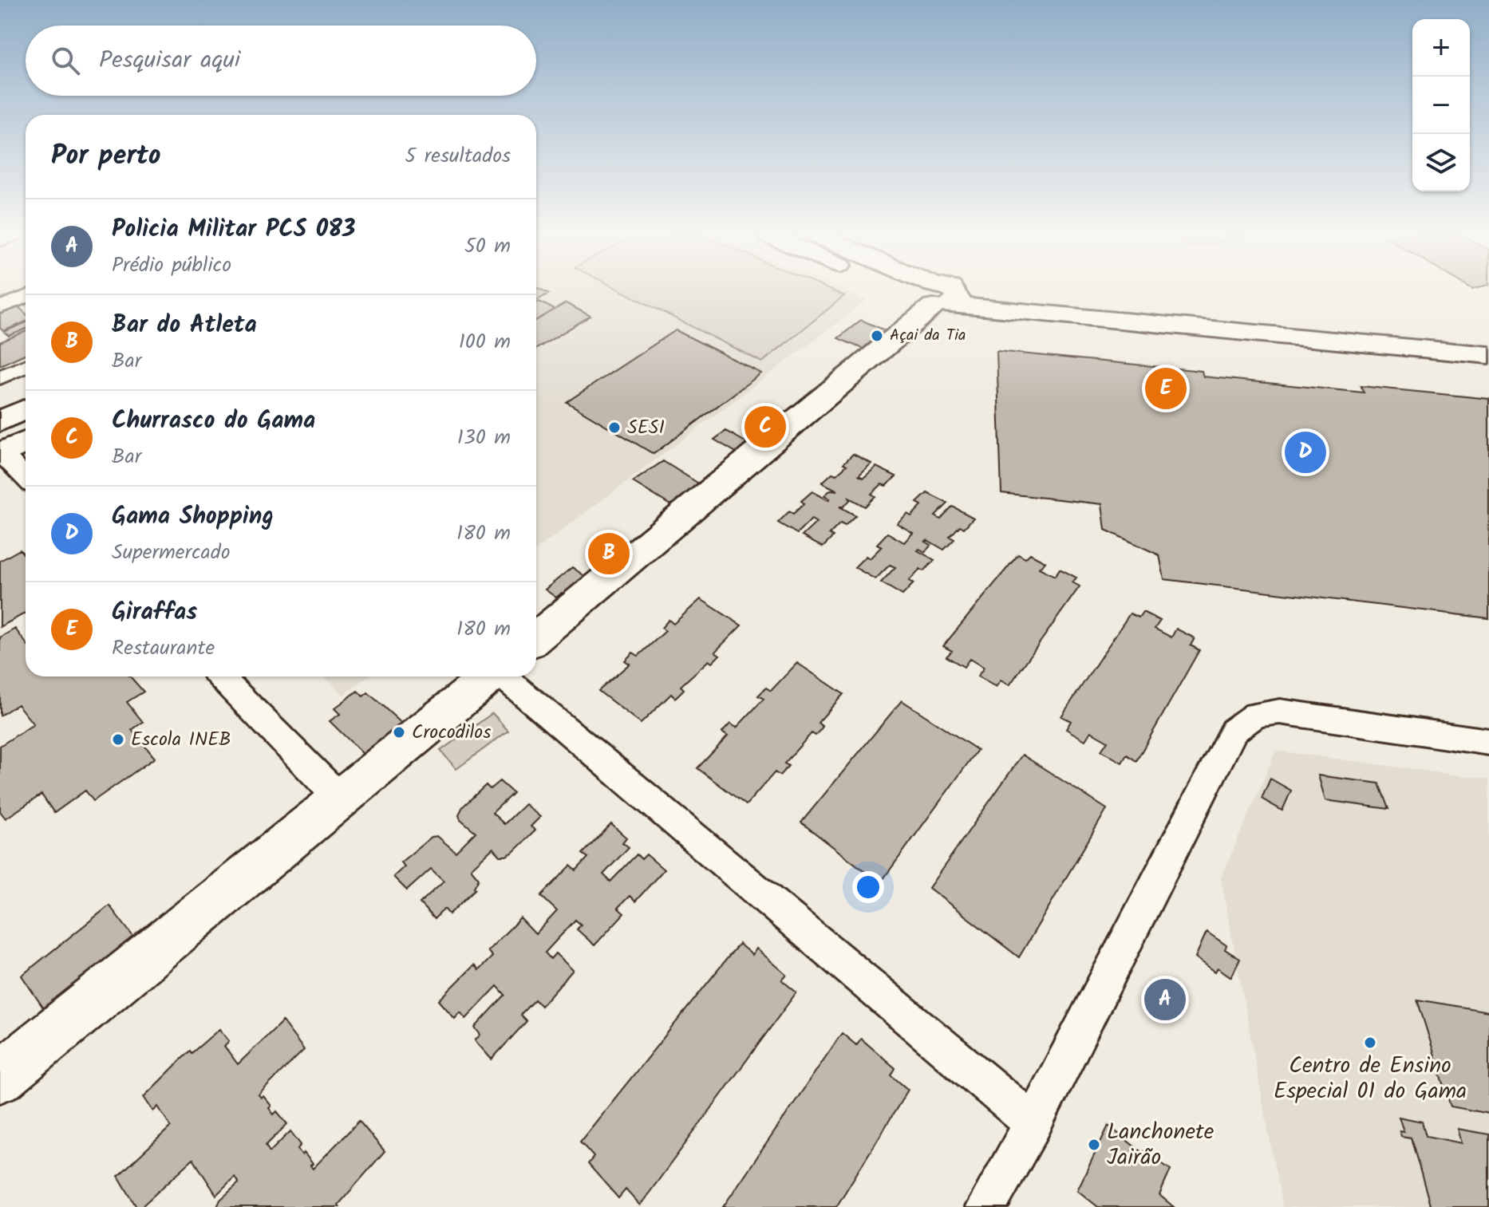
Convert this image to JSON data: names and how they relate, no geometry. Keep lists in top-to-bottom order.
{
  "places": [
    "Açai da Tia",
    "SESI",
    "Crocodilos",
    "Escola INEB",
    "Centro de Ensino Especial 01 do Gama",
    "Lanchonete Jairão"
  ],
  "page": {
    "map_buttons": ["+", "−"],
    "search": "Pesquisar aqui",
    "heading": ["Por perto", "5 resultados"],
    "list": [
      {
        "mark": "A",
        "name": "Policia Militar PCS 083",
        "note": "Prédio público",
        "value": "50 m"
      },
      {
        "mark": "B",
        "name": "Bar do Atleta",
        "note": "Bar",
        "value": "100 m"
      },
      {
        "mark": "C",
        "name": "Churrasco do Gama",
        "note": "Bar",
        "value": "130 m"
      },
      {
        "mark": "D",
        "name": "Gama Shopping",
        "note": "Supermercado",
        "value": "180 m"
      },
      {
        "mark": "E",
        "name": "Giraffas",
        "note": "Restaurante",
        "value": "180 m"
      }
    ],
    "pins": [
      "E",
      "C",
      "D",
      "B",
      "A"
    ]
  }
}
